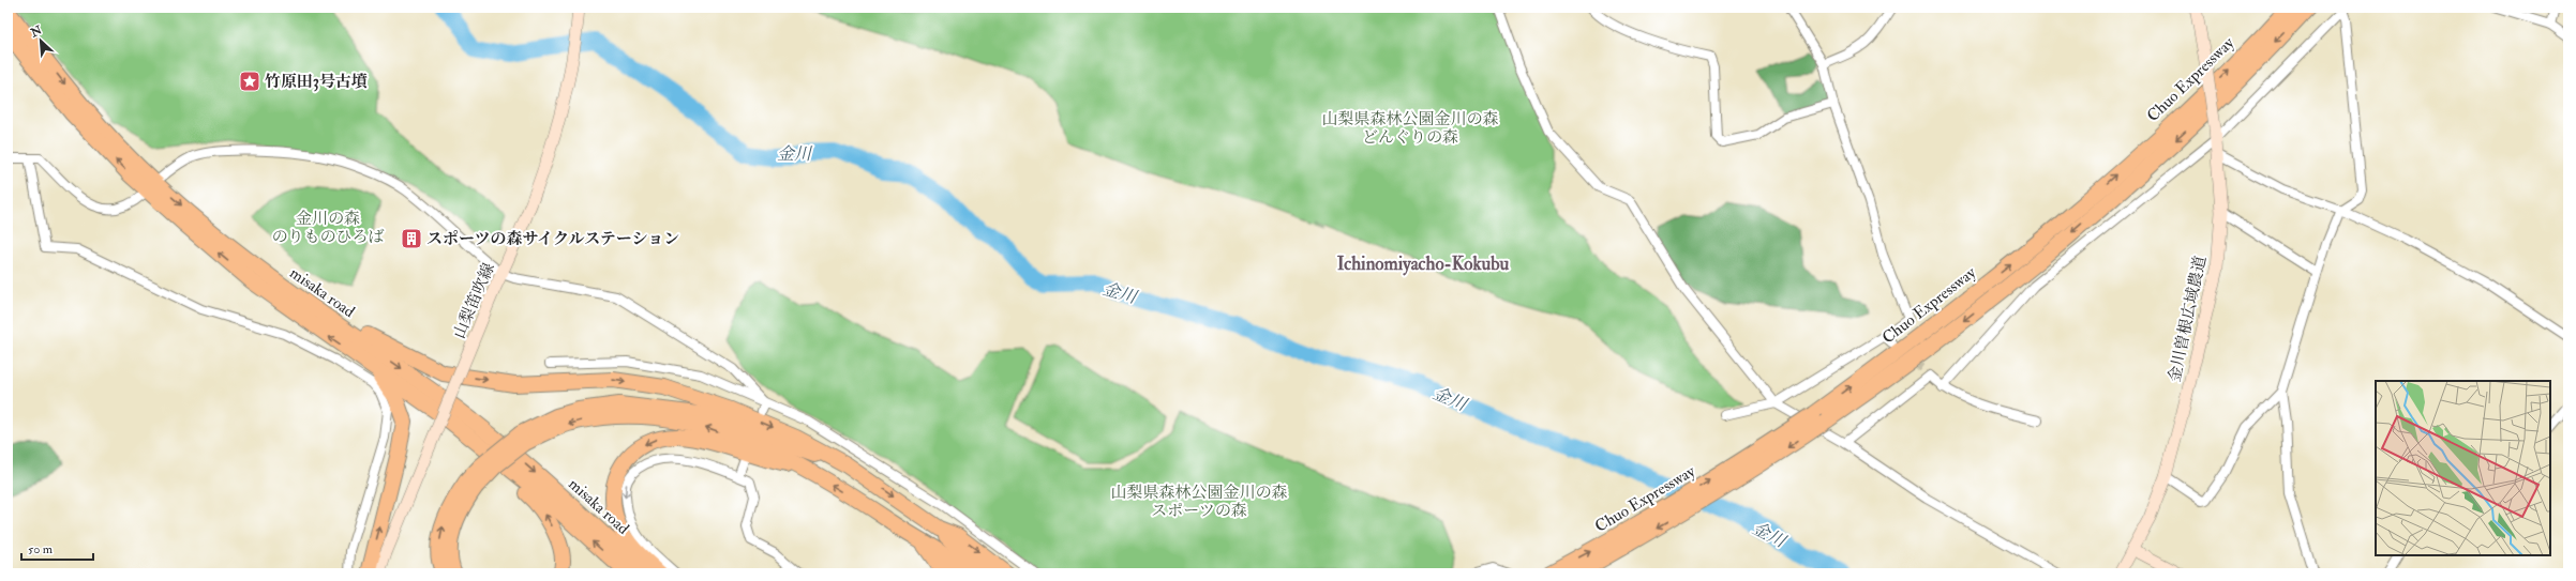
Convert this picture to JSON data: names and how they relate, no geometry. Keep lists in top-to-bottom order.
{
  "streets": {
    "highway": ["Chuo Expressway", "misaka road"],
    "street": ["山梨笛吹線", "金川曽根広域農道"]
  },
  "districts": ["Ichinomiyacho-Kokubu"],
  "water": ["金川"],
  "parks": ["山梨県森林公園金川の森 どんぐりの森", "金川の森 のりものひろば", "山梨県森林公園金川の森 スポーツの森"],
  "places": {
    "place": ["竹原田3号古墳"],
    "building": ["スポーツの森サイクルステーション"]
  },
  "scale_bar": "50 m",
  "north": "top left"
}
